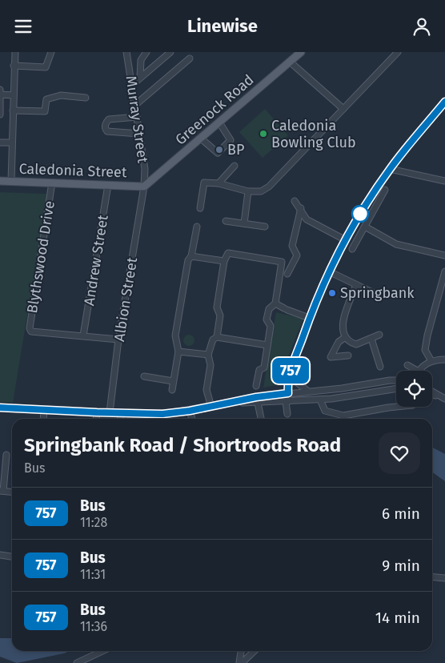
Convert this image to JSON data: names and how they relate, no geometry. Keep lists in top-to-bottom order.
{
  "streets": {
    "main road": ["Greenock Road", "Caledonia Street"],
    "street": [
      "Murray Street",
      "Blythswood Drive",
      "Andrew Street",
      "Albion Street"
    ]
  },
  "crossings": [
    ["Greenock Road", "Murray Street"],
    ["Greenock Road", "Caledonia Street"],
    ["Greenock Road", "Albion Street"],
    ["Murray Street", "Caledonia Street"],
    ["Murray Street", "Albion Street"],
    ["Caledonia Street", "Blythswood Drive"],
    ["Caledonia Street", "Andrew Street"],
    ["Caledonia Street", "Albion Street"],
    ["Blythswood Drive", "Andrew Street"]
  ],
  "places": ["Caledonia Bowling Club", "BP", "Springbank"],
  "lines": ["bus line 757"],
  "page": {
    "header": "Linewise",
    "on_map": "757",
    "heading": ["Springbank Road / Shortroods Road", "Bus"],
    "list": [
      {
        "mark": "757",
        "name": "Bus",
        "note": "11:28",
        "value": "6 min"
      },
      {
        "mark": "757",
        "name": "Bus",
        "note": "11:31",
        "value": "9 min"
      },
      {
        "mark": "757",
        "name": "Bus",
        "note": "11:36",
        "value": "14 min"
      }
    ]
  }
}
